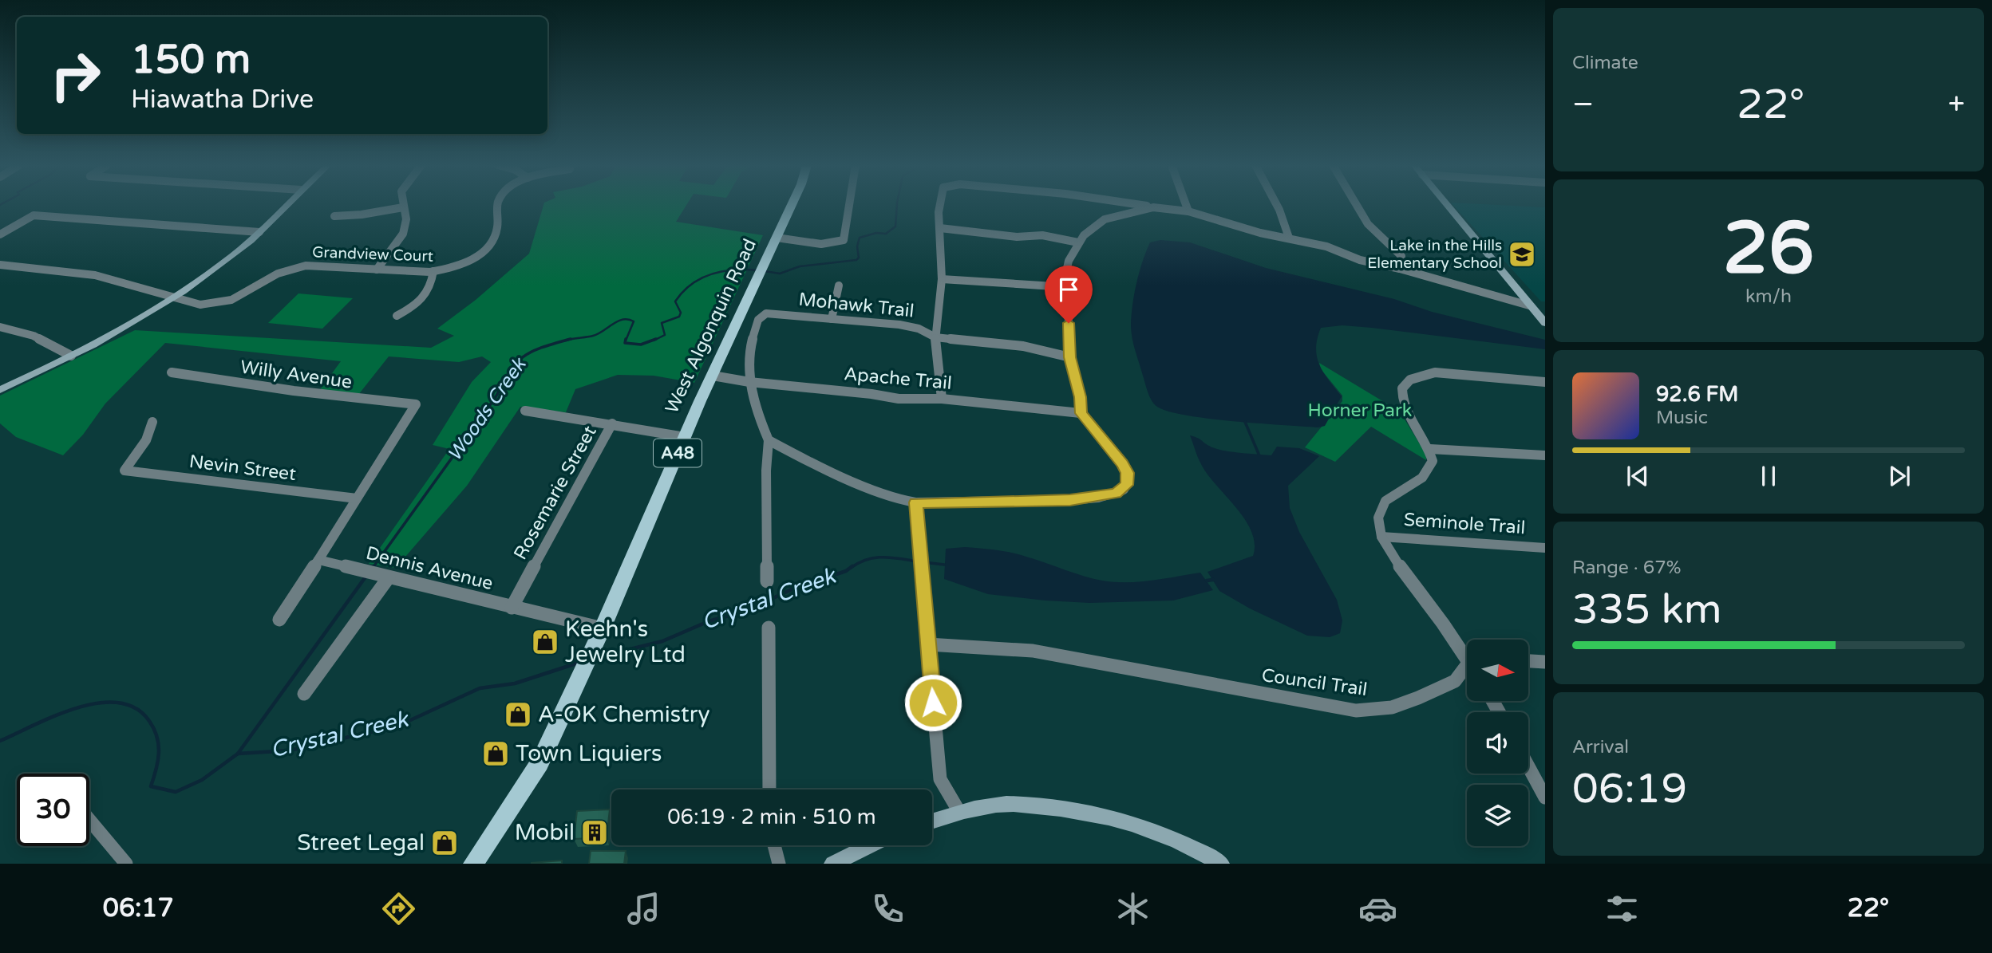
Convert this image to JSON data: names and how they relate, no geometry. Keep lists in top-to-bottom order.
{
  "streets": {
    "main road": ["West Algonquin Road", "A48"],
    "street": [
      "Grandview Court",
      "Mohawk Trail",
      "Willy Avenue",
      "Apache Trail",
      "Nevin Street",
      "Rosemarie Street",
      "Seminole Trail",
      "Dennis Avenue",
      "Council Trail"
    ]
  },
  "crossings": [
    ["Mohawk Trail", "Apache Trail"],
    ["West Algonquin Road", "Apache Trail"],
    ["West Algonquin Road", "Dennis Avenue"],
    ["Willy Avenue", "Nevin Street"],
    ["Rosemarie Street", "Dennis Avenue"]
  ],
  "water": ["Woods Creek", "Crystal Creek"],
  "parks": ["Horner Park"],
  "places": {
    "school or university": ["Lake in the Hills Elementary School"],
    "shop": [
      "Keehn's Jewelry Ltd",
      "A-OK Chemistry",
      "Town Liquiers",
      "Street Legal"
    ],
    "building": ["Mobil"]
  },
  "north": "right",
  "page": {
    "tile": [
      "Climate",
      ["26", "km/h"],
      ["Range · 67%", "335 km"],
      ["Arrival", "06:19"]
    ],
    "turn": ["150 m", "Hiawatha Drive"],
    "heat": ["−", "22°", "+"],
    "song": ["92.6 FM", "Music"],
    "limit": "30",
    "trip": "06:19 · 2 min · 510 m",
    "tabs": ["06:17", "22°"]
  }
}
